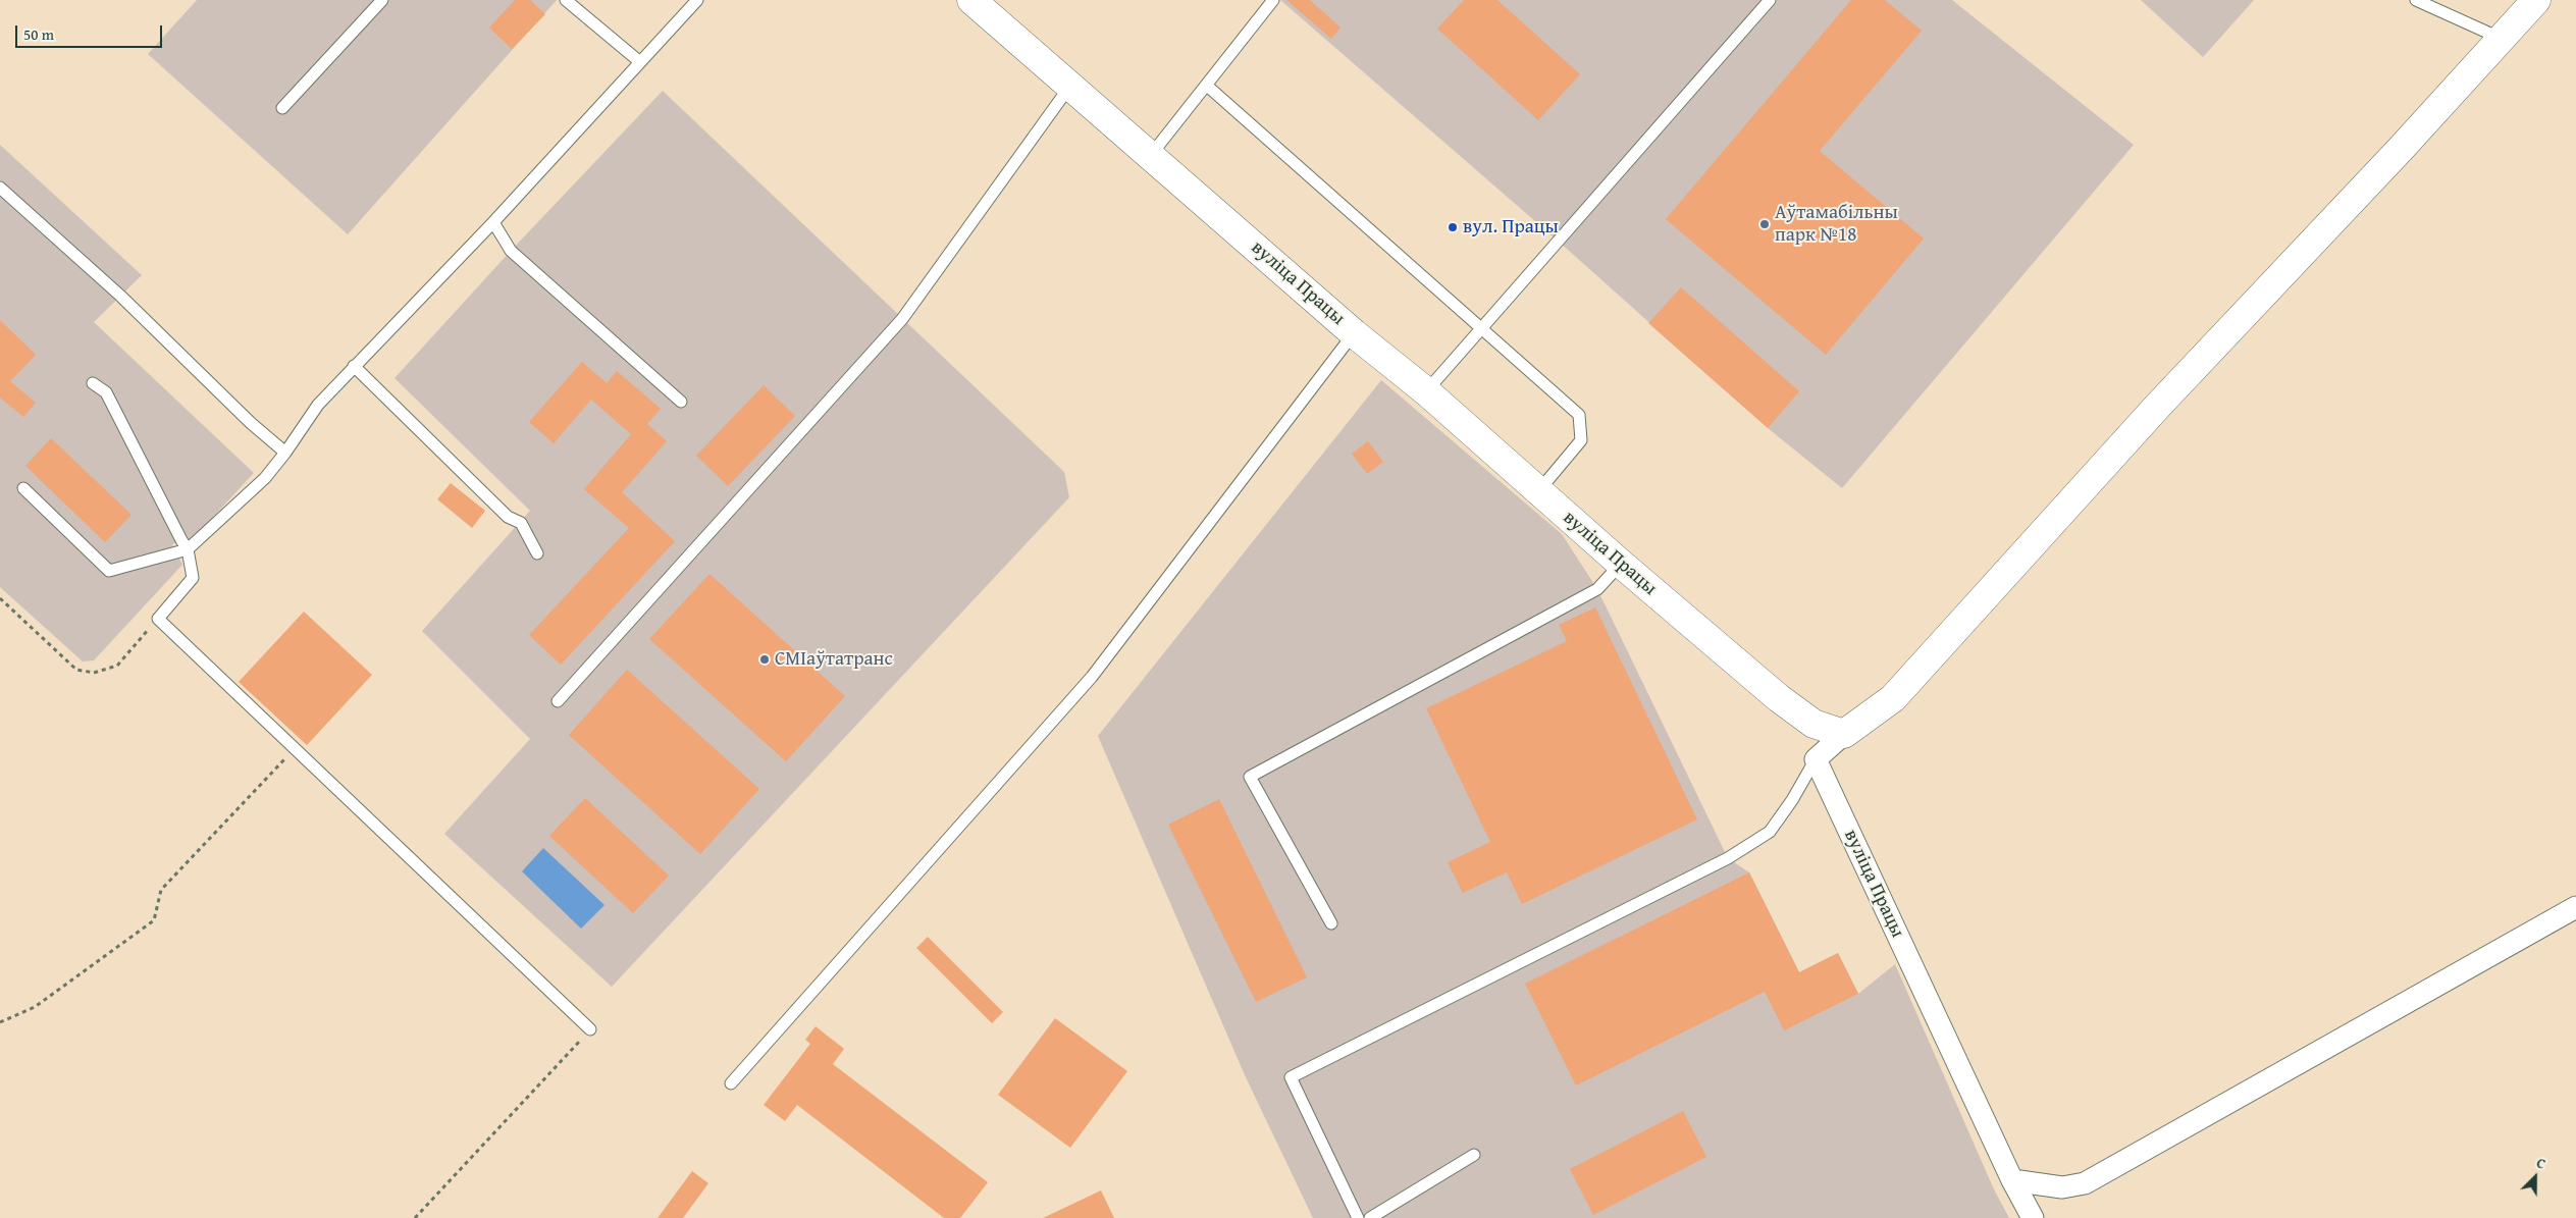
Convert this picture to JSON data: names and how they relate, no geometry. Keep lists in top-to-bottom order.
{
  "streets": {
    "street": ["вуліца Працы"]
  },
  "places": ["Аўтамабільны парк №18", "вул. Працы", "СМІаўтатранс"],
  "scale_bar": "50 m",
  "north": "top right"
}
